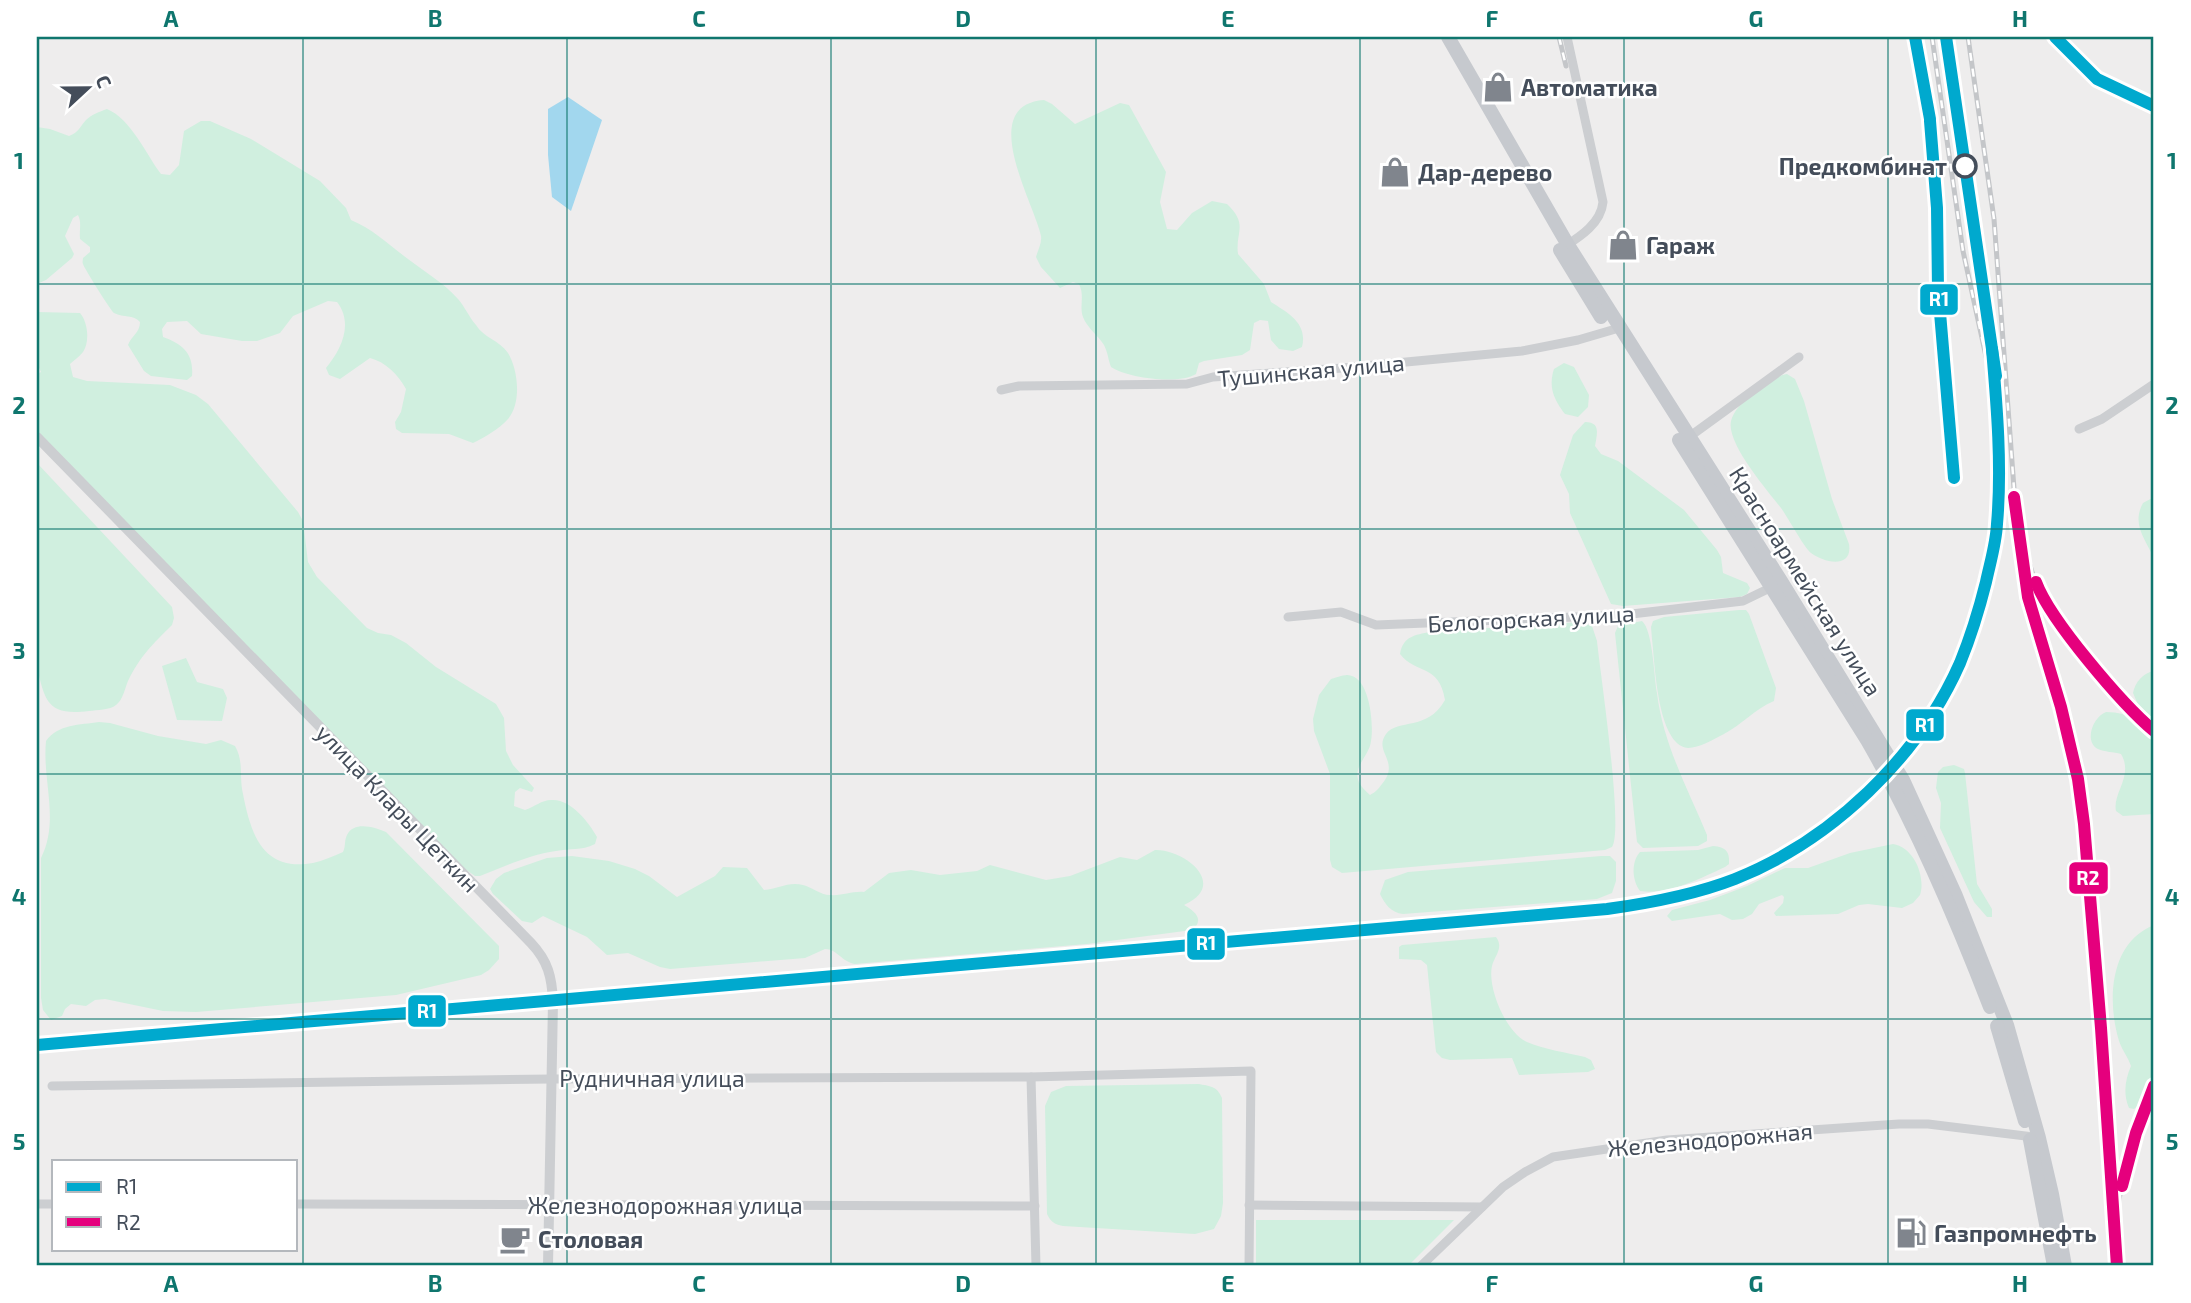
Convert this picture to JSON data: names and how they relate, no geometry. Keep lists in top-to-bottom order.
{
  "streets": {
    "main road": ["Красноармейская улица"],
    "street": [
      "Тушинская улица",
      "Белогорская улица",
      "улица Клары Цеткин",
      "Рудничная улица",
      "Железнодорожная",
      "Железнодорожная улица"
    ]
  },
  "crossings": [
    ["Тушинская улица", "Красноармейская улица"],
    ["Красноармейская улица", "Белогорская улица"],
    ["Красноармейская улица", "Железнодорожная"],
    ["улица Клары Цеткин", "Рудничная улица"],
    ["улица Клары Цеткин", "Железнодорожная улица"]
  ],
  "places": {
    "shop": ["Автоматика", "Дар-дерево", "Гараж"],
    "other": ["Предкомбинат"],
    "fuel station": ["Газпромнефть"],
    "cafe": ["Столовая"]
  },
  "lines": ["transit line R1", "transit line R2"],
  "legend": ["R1", "R2"],
  "north": "right",
  "grid": {
    "columns": [
      "A",
      "B",
      "C",
      "D",
      "E",
      "F",
      "G",
      "H"
    ],
    "rows": [
      "1",
      "2",
      "3",
      "4",
      "5"
    ]
  }
}
